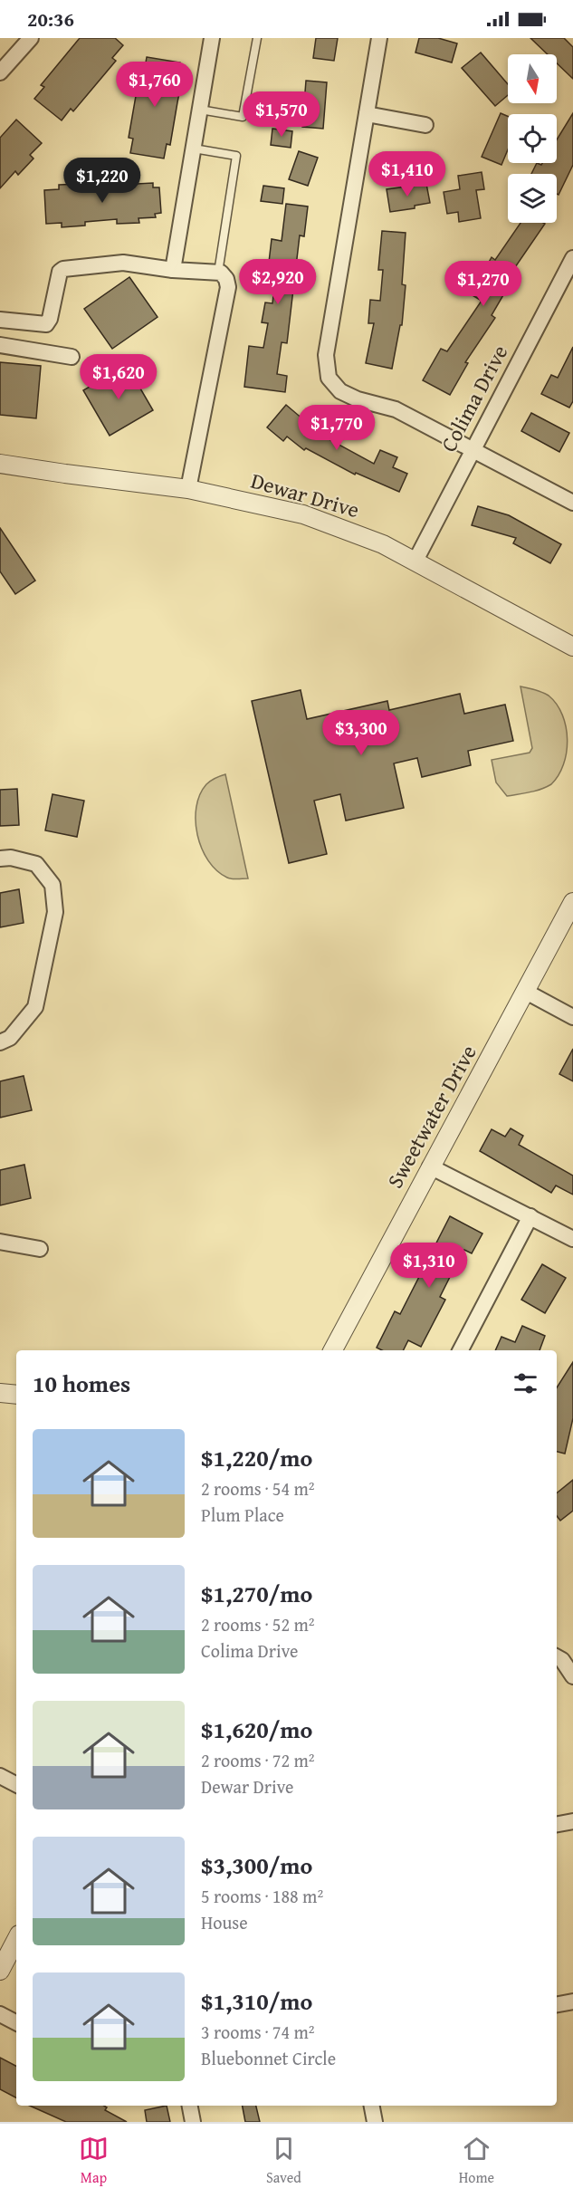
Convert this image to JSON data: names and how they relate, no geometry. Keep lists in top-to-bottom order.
{
  "streets": {
    "street": ["Colima Drive", "Dewar Drive", "Sweetwater Drive"]
  },
  "crossings": [
    ["Colima Drive", "Dewar Drive"]
  ],
  "north": "bottom",
  "page": {
    "status": "20:36",
    "price": [
      "$1,760",
      "$1,570",
      "$1,410",
      "$1,220",
      "$2,920",
      "$1,270",
      "$1,620",
      "$1,770",
      "$3,300",
      "$1,310"
    ],
    "heading": "10 homes",
    "list": [
      {
        "name": "$1,220/mo",
        "note": "2 rooms · 54 m² · Plum Place"
      },
      {
        "name": "$1,270/mo",
        "note": "2 rooms · 52 m² · Colima Drive"
      },
      {
        "name": "$1,620/mo",
        "note": "2 rooms · 72 m² · Dewar Drive"
      },
      {
        "name": "$3,300/mo",
        "note": "5 rooms · 188 m² · House"
      },
      {
        "name": "$1,310/mo",
        "note": "3 rooms · 74 m² · Bluebonnet Circle"
      }
    ],
    "tabs": ["Map", "Saved", "Home"]
  }
}
